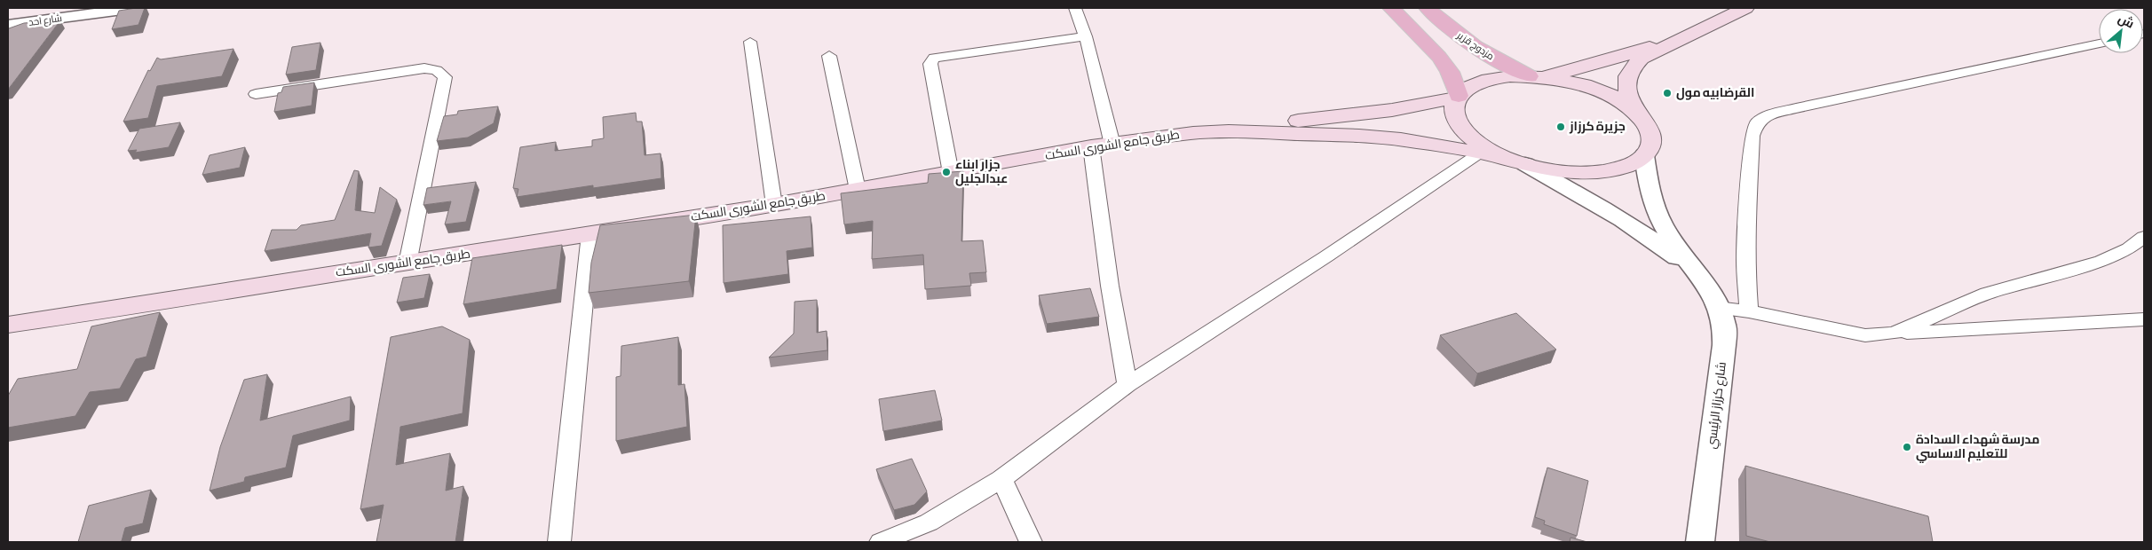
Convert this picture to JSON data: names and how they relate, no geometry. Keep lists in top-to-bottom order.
{
  "streets": {
    "main road": ["مزدوج قزير", "طريق جامع الشورى السكت"],
    "street": ["شارع احد", "شارع كرزاز الرئيسي"]
  },
  "crossings": [
    ["طريق جامع الشورى السكت", "شارع كرزاز الرئيسي"]
  ],
  "places": [
    "القرضابيه مول",
    "جزيرة كرزاز",
    "جزار ابناء عبدالجليل",
    "مدرسة شهداء السدادة للتعليم الاساسي"
  ],
  "north": "top right"
}
